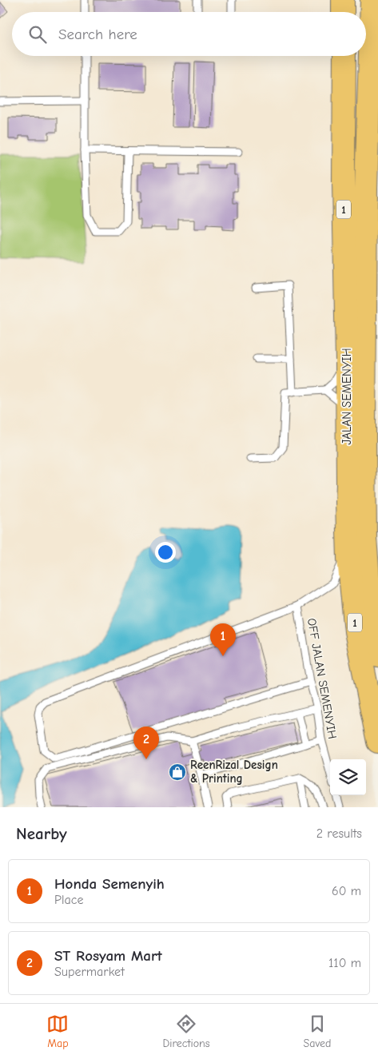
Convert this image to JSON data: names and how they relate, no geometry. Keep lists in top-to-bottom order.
{
  "streets": {
    "main road": ["1", "JALAN SEMENYIH"],
    "lane": ["OFF JALAN SEMENYIH"]
  },
  "crossings": [
    ["JALAN SEMENYIH", "OFF JALAN SEMENYIH"]
  ],
  "places": {
    "shop": ["ReenRizal Design & Printing"]
  },
  "page": {
    "search": "Search here",
    "pins": ["1", "2"],
    "heading": ["Nearby", "2 results"],
    "list": [
      {
        "mark": "1",
        "name": "Honda Semenyih",
        "note": "Place",
        "value": "60 m"
      },
      {
        "mark": "2",
        "name": "ST Rosyam Mart",
        "note": "Supermarket",
        "value": "110 m"
      }
    ],
    "nav": ["Map", "Directions", "Saved"]
  }
}
